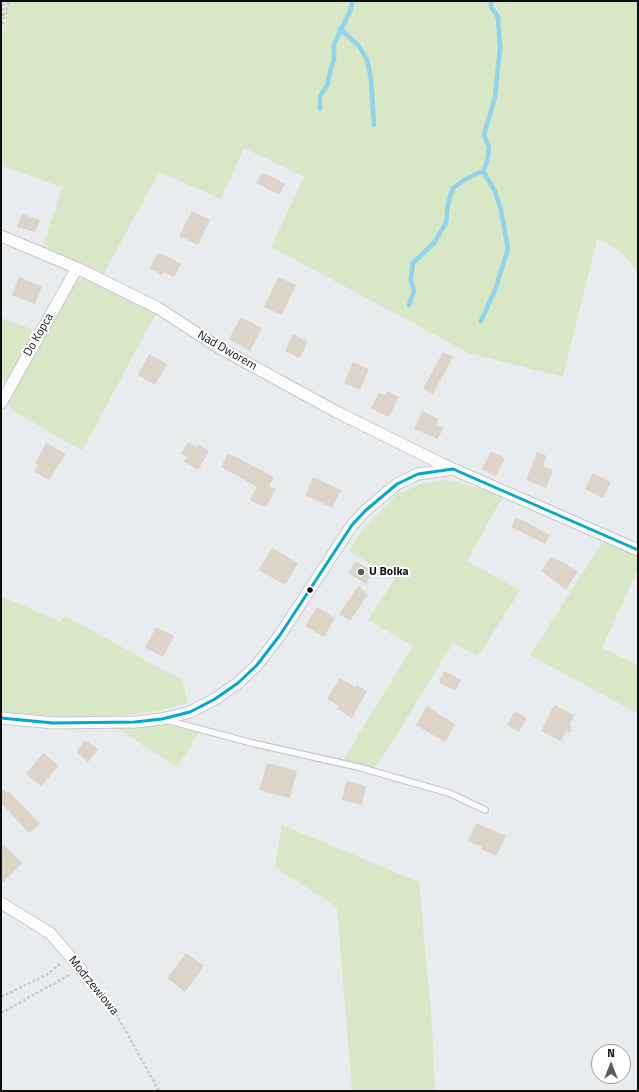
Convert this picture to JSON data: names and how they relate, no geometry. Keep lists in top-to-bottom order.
{
  "streets": {
    "street": ["Do Kopca", "Nad Dworem", "Modrzewiowa"]
  },
  "crossings": [
    ["Do Kopca", "Nad Dworem"]
  ],
  "places": ["U Bolka"],
  "north": "top"
}
